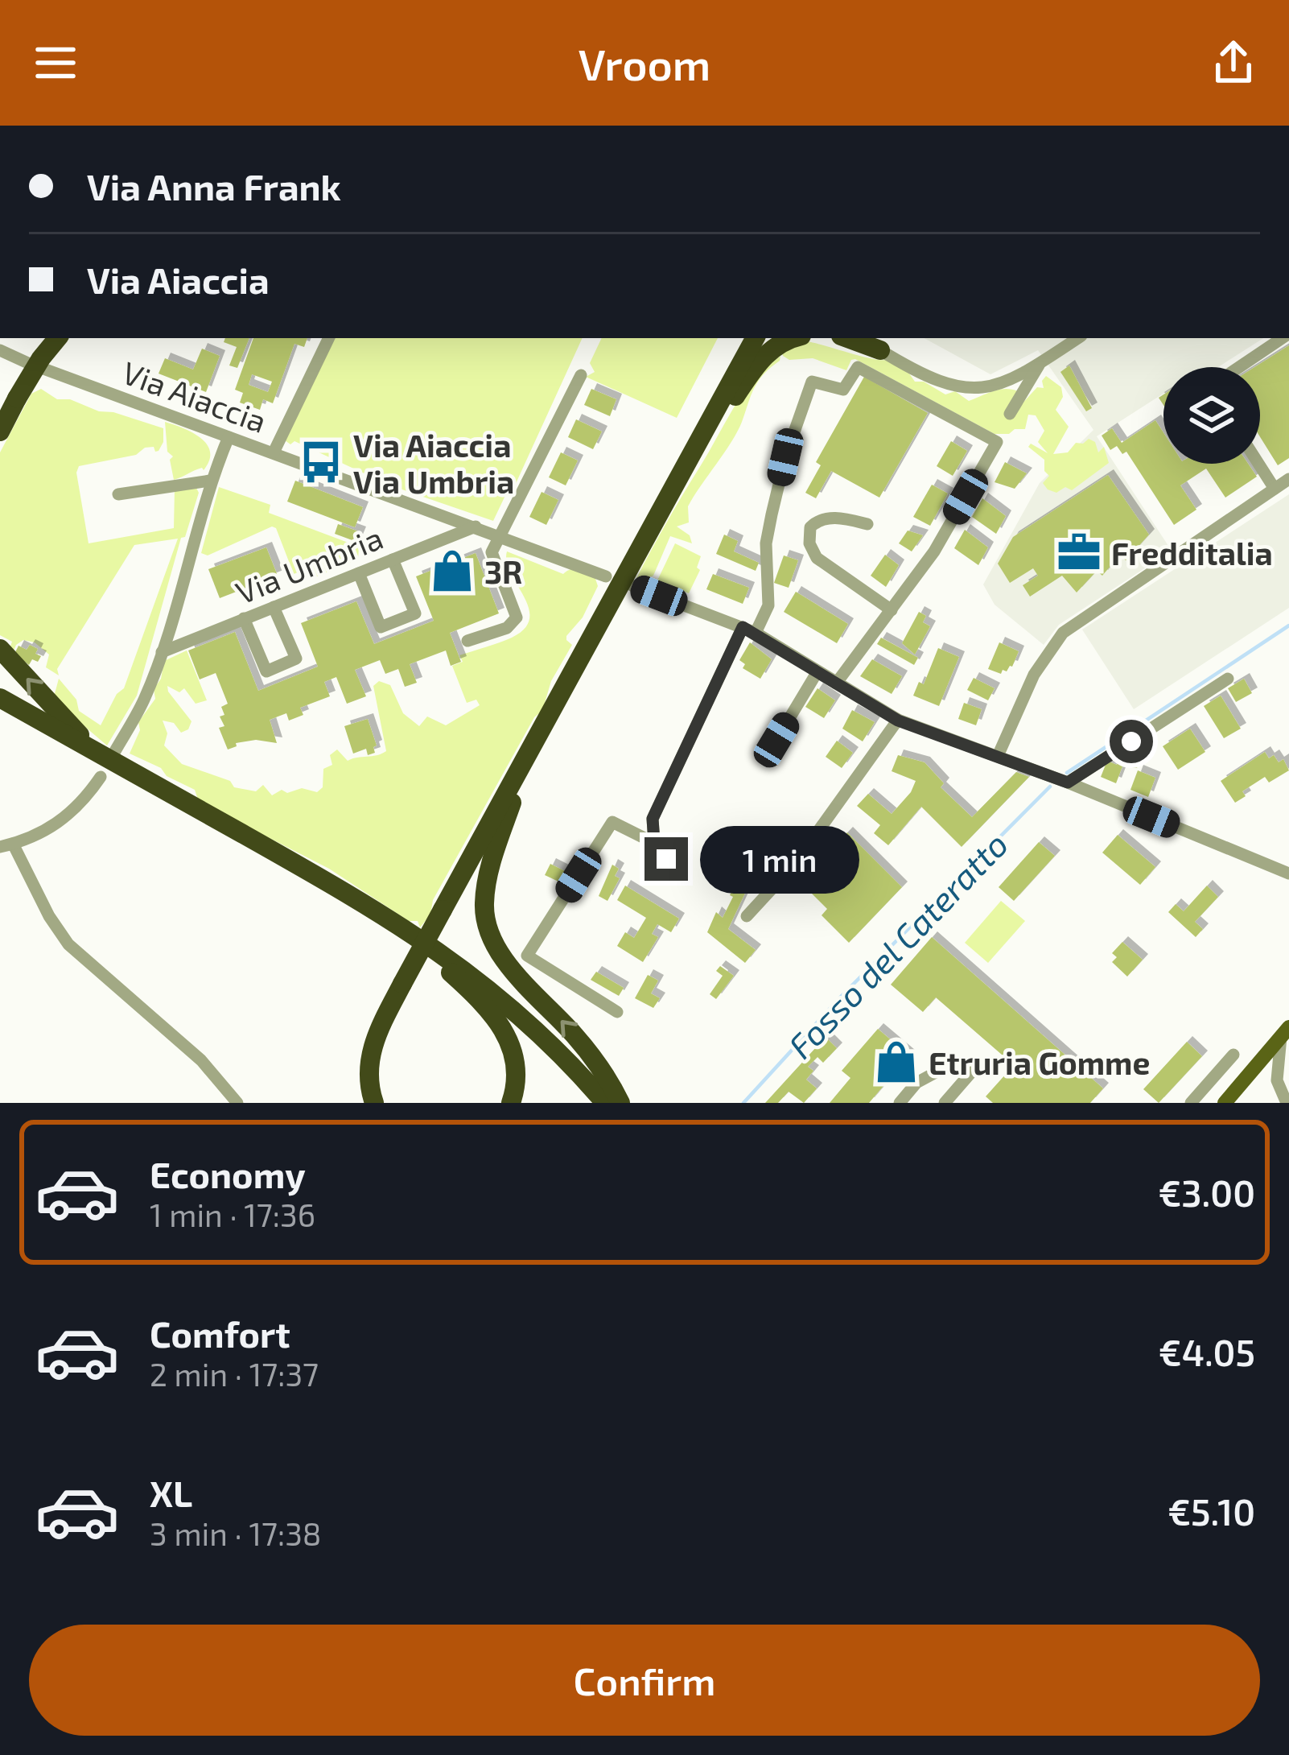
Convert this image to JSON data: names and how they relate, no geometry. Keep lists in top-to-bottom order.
{
  "streets": {
    "street": ["Via Aiaccia", "Via Umbria"]
  },
  "crossings": [
    ["Via Aiaccia", "Via Umbria"]
  ],
  "water": ["Fosso del Cateratto"],
  "places": {
    "bus stop": ["Via Aiaccia Via Umbria"],
    "office": ["Fredditalia"],
    "shop": ["3R", "Etruria Gomme"]
  },
  "page": {
    "header": "Vroom",
    "banner": ["Via Anna Frank", "Via Aiaccia"],
    "bubble": "1 min",
    "list": [
      {
        "name": "Economy",
        "note": "1 min · 17:36",
        "value": "€3.00"
      },
      {
        "name": "Comfort",
        "note": "2 min · 17:37",
        "value": "€4.05"
      },
      {
        "name": "XL",
        "note": "3 min · 17:38",
        "value": "€5.10"
      }
    ],
    "buttons": "Confirm"
  }
}
